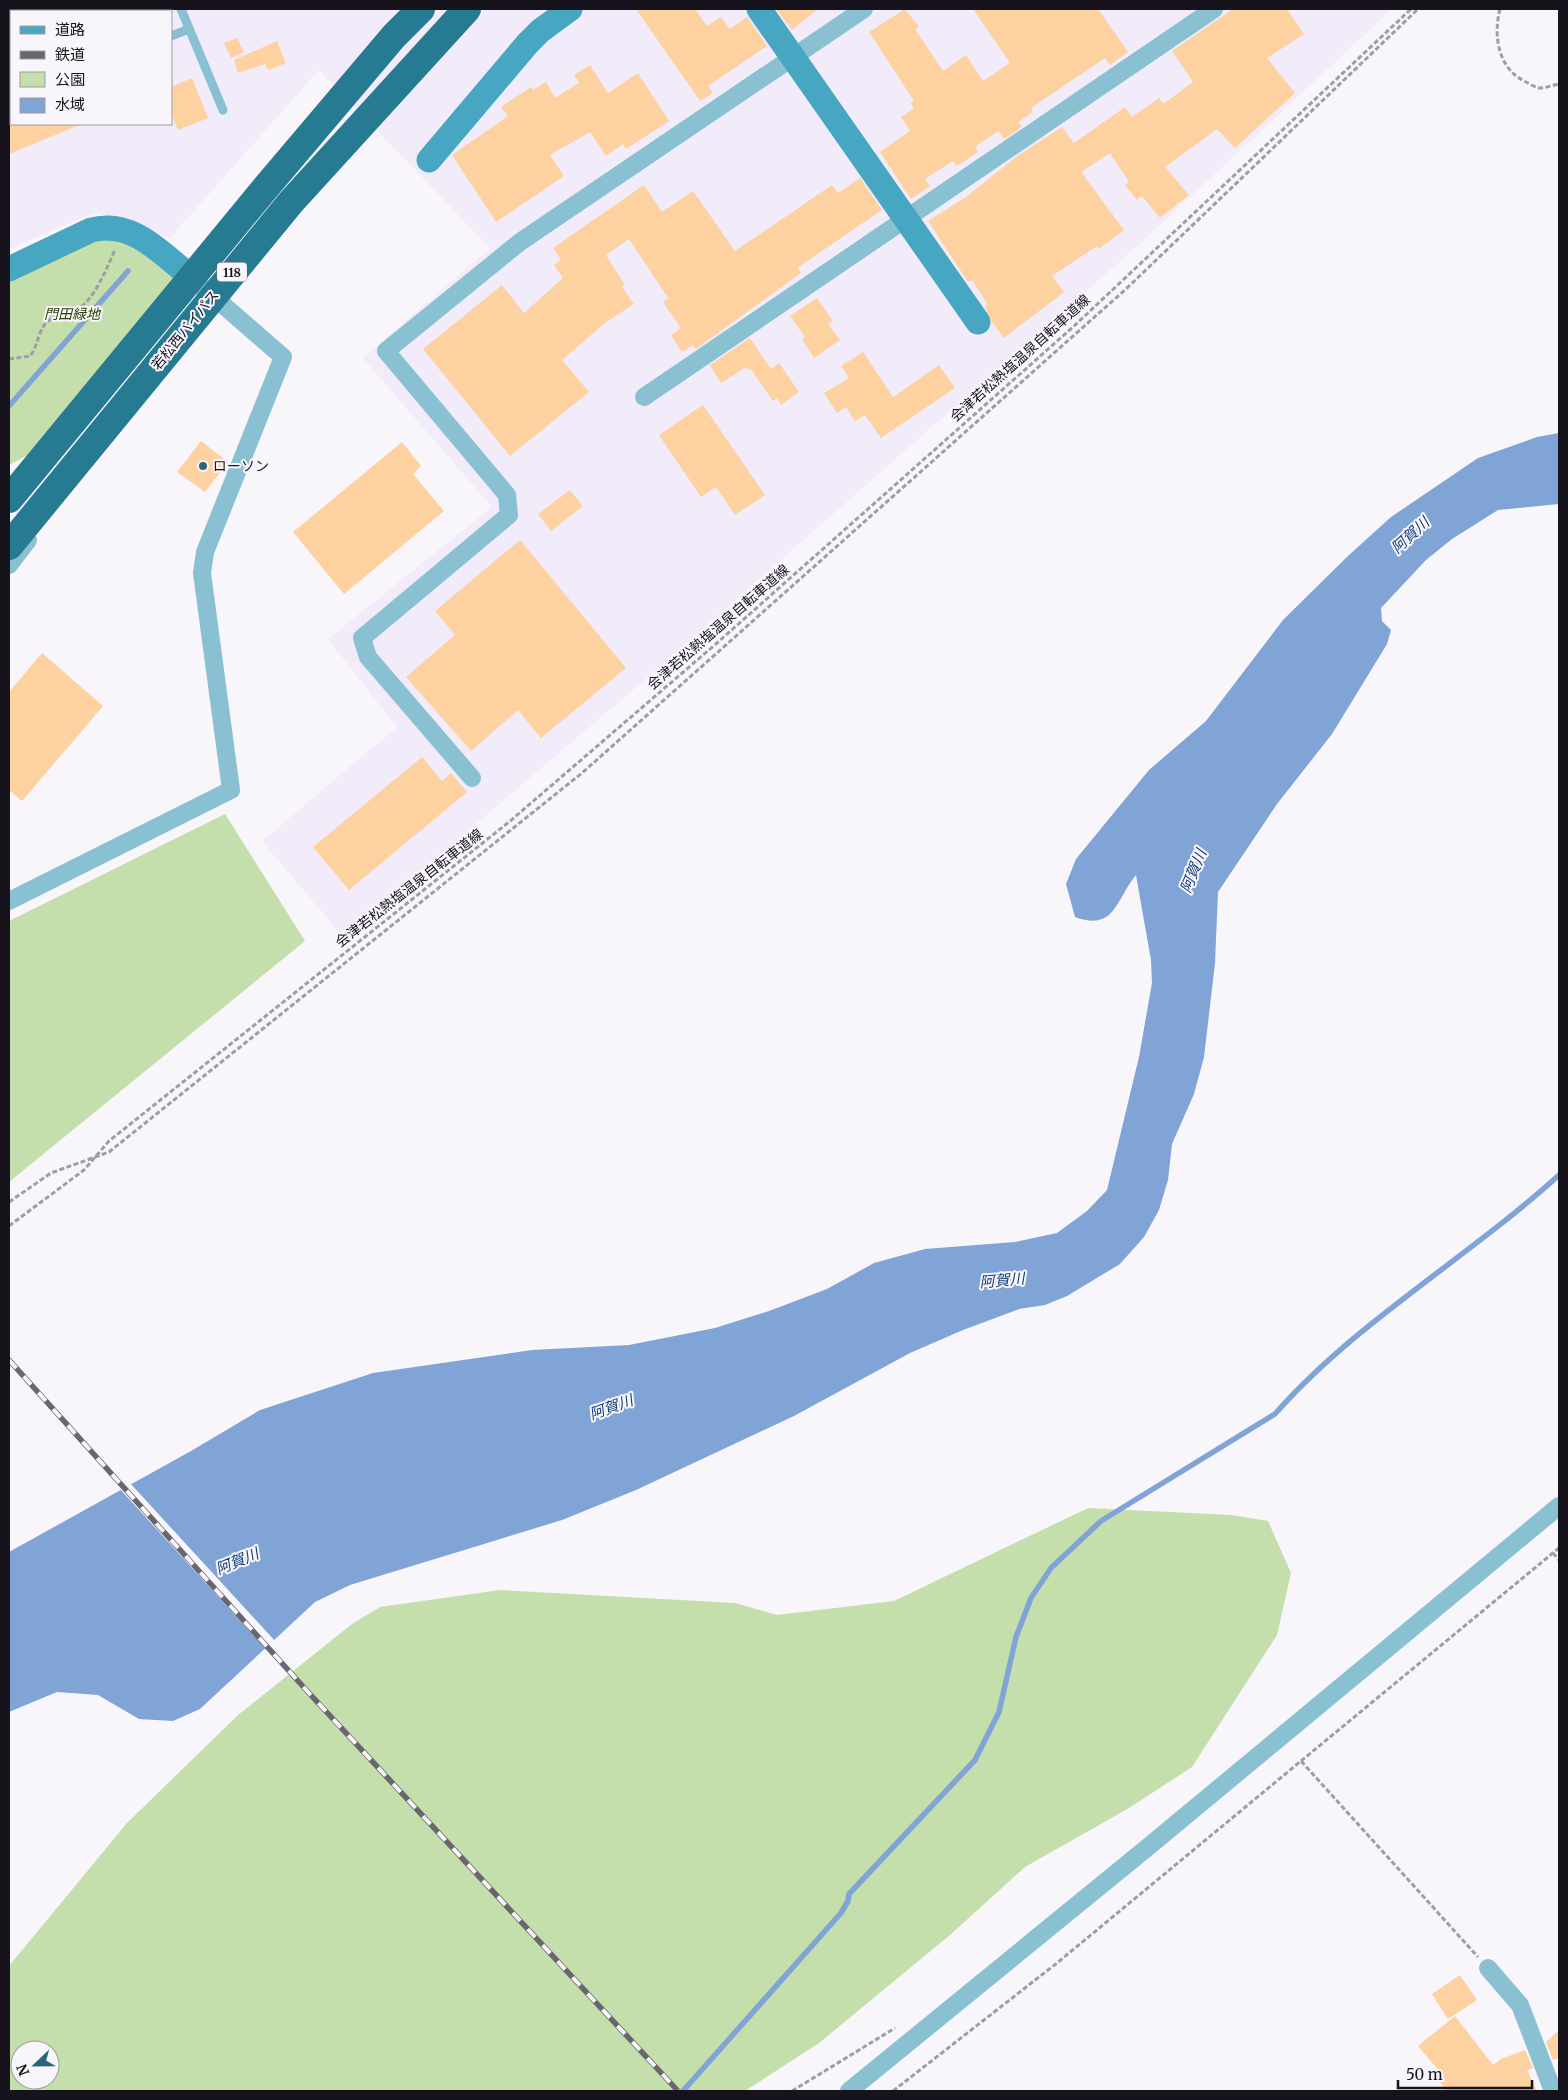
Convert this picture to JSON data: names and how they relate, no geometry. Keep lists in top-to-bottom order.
{
  "streets": {
    "highway": ["118", "若松西バイパス"],
    "path": ["会津若松熱塩温泉自転車道線"]
  },
  "water": ["阿賀川"],
  "parks": ["門田緑地"],
  "places": ["ローソン"],
  "legend": [
    "道路",
    "鉄道",
    "公園",
    "水域"
  ],
  "scale_bar": "50 m",
  "north": "left"
}
